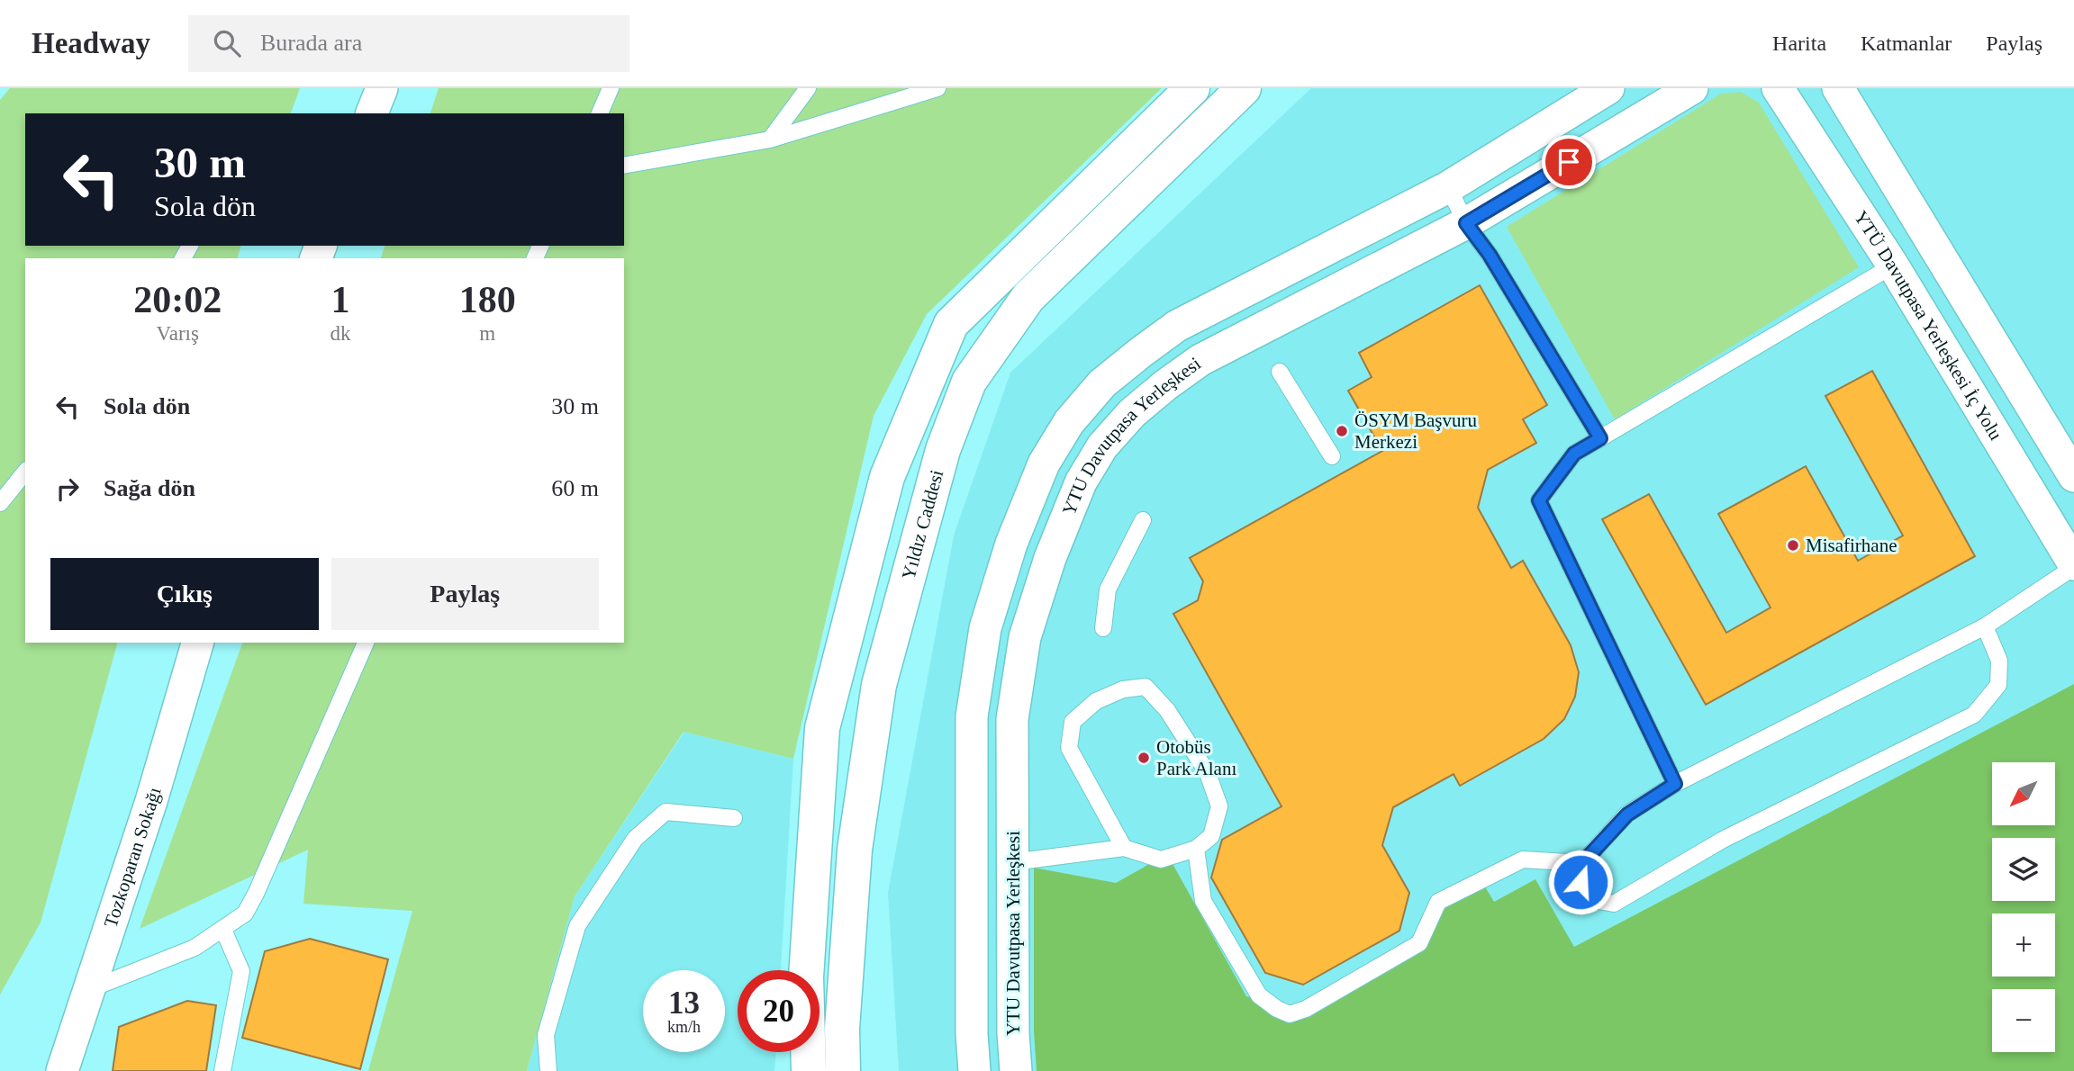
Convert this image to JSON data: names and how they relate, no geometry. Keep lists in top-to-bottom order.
{
  "streets": {
    "main road": ["Yıldız Caddesi"],
    "street": ["YTÜ Davutpasa Yerleşkesi İç Yolu", "YTU Davutpasa Yerleşkesi", "Tozkoparan Sokağı"]
  },
  "places": ["ÖSYM Başvuru Merkezi", "Misafirhane", "Otobüs Park Alanı"],
  "north": "bottom left",
  "page": {
    "header": "Headway",
    "search": "Burada ara",
    "nav": ["Harita", "Katmanlar", "Paylaş"],
    "turn": ["30 m", "Sola dön"],
    "eta": [
      "20:02",
      "Varış",
      "1",
      "dk",
      "180",
      "m"
    ],
    "list": [
      {
        "name": "Sola dön",
        "value": "30 m"
      },
      {
        "name": "Sağa dön",
        "value": "60 m"
      }
    ],
    "buttons": ["Çıkış", "Paylaş"],
    "map_buttons": ["+", "−"],
    "speed": "13 km/h",
    "limit": "20"
  }
}
